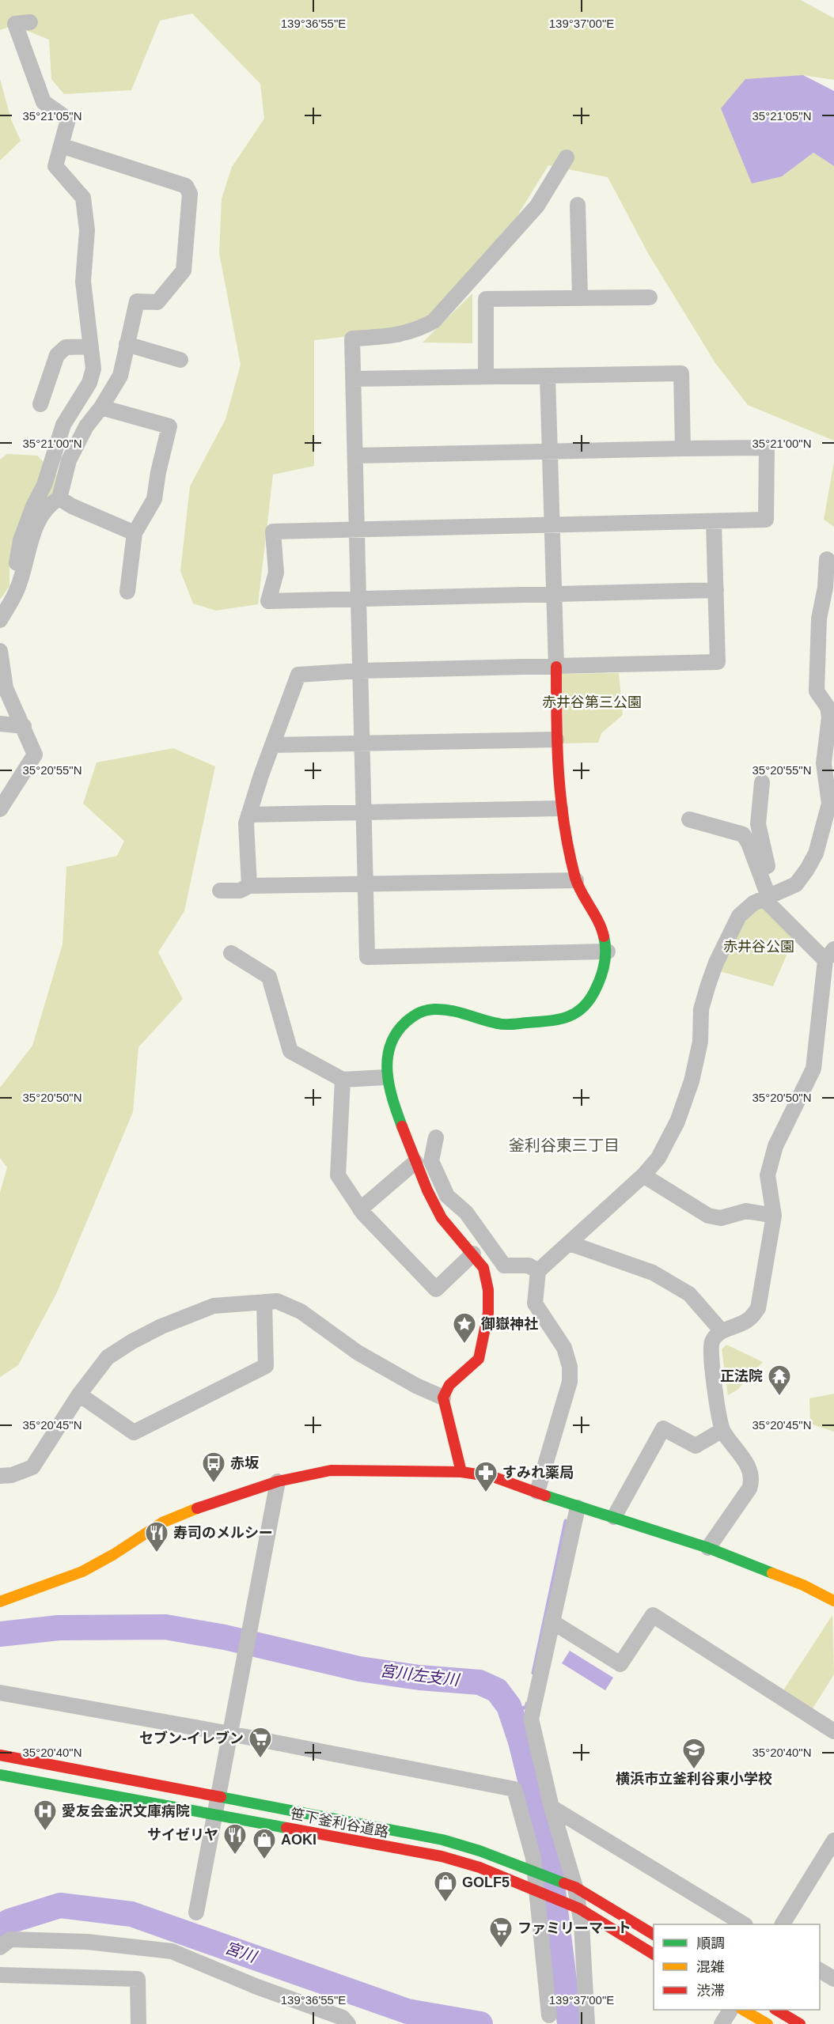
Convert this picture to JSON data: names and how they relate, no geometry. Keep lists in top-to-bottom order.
{
  "streets": {
    "street": ["笹下釜利谷道路"]
  },
  "districts": ["釜利谷東三丁目"],
  "water": ["宮川左支川", "宮川"],
  "parks": ["赤井谷第三公園", "赤井谷公園"],
  "places": {
    "place": ["御嶽神社"],
    "temple": ["正法院"],
    "bus stop": ["赤坂"],
    "pharmacy": ["すみれ薬局"],
    "restaurant": ["寿司のメルシー", "サイゼリヤ"],
    "supermarket": ["セブン-イレブン", "ファミリーマート"],
    "school or university": ["横浜市立釜利谷東小学校"],
    "hospital": ["愛友会金沢文庫病院"],
    "shop": ["AOKI", "GOLF5"]
  },
  "legend": ["順調", "混雑", "渋滞"],
  "coordinates": [
    "139°36'55\"E",
    "139°37'00\"E",
    "35°21'05\"N",
    "35°21'00\"N",
    "35°20'55\"N",
    "35°20'50\"N",
    "35°20'45\"N",
    "35°20'40\"N"
  ]
}
